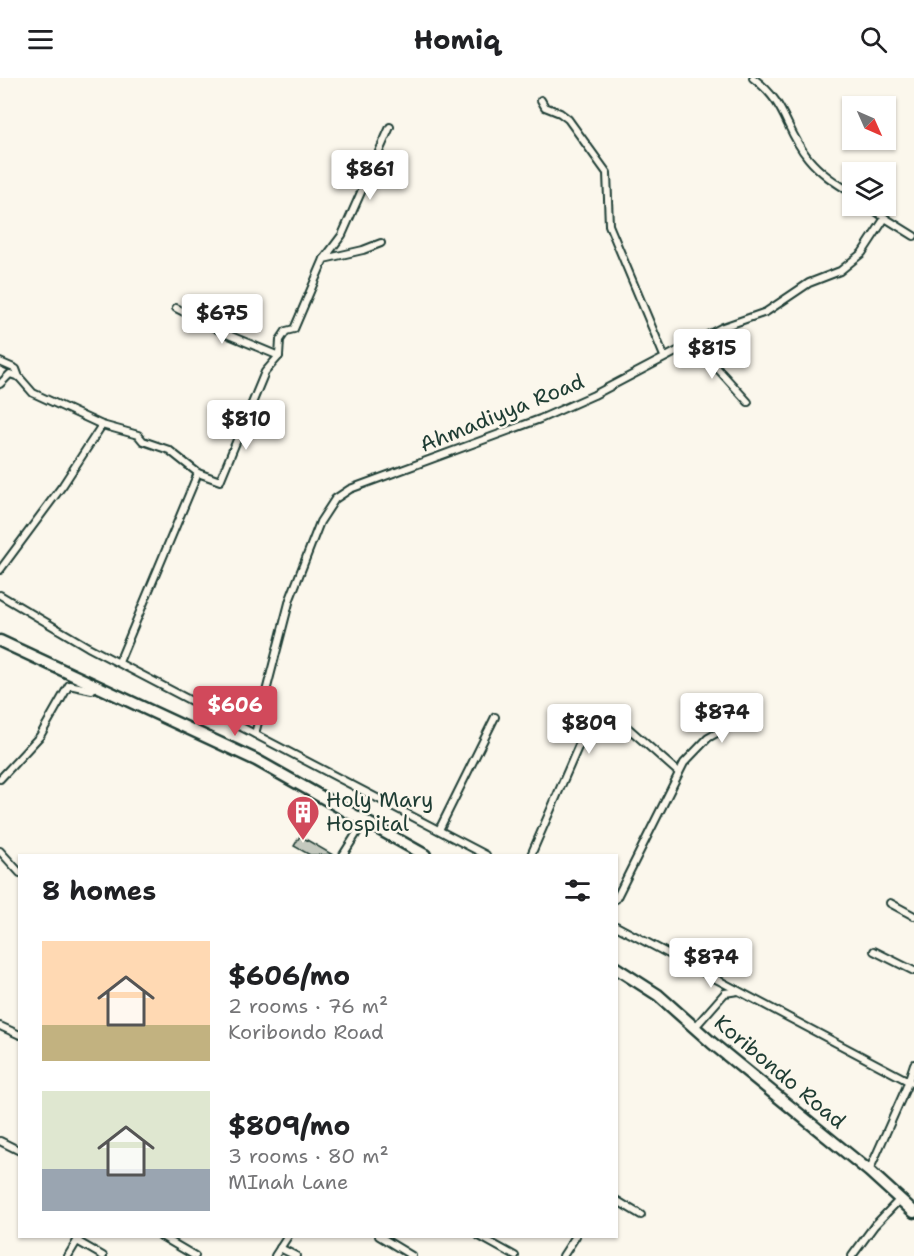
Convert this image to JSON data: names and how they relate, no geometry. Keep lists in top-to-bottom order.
{
  "streets": {
    "highway": ["Koribondo Road"],
    "street": ["Ahmadiyya Road"]
  },
  "places": {
    "building": ["Holy Mary Hospital"]
  },
  "north": "bottom right",
  "page": {
    "header": "Homiq",
    "price": [
      "$861",
      "$675",
      "$815",
      "$810",
      "$606",
      "$874",
      "$809",
      "$874"
    ],
    "heading": "8 homes",
    "list": [
      {
        "name": "$606/mo",
        "note": "2 rooms · 76 m² · Koribondo Road"
      },
      {
        "name": "$809/mo",
        "note": "3 rooms · 80 m² · MInah Lane"
      }
    ]
  }
}
